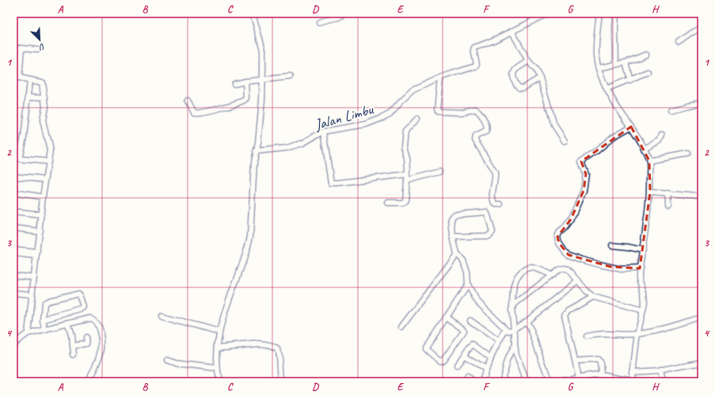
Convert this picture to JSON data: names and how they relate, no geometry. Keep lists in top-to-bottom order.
{
  "streets": {
    "street": ["Jalan Limbu"]
  },
  "north": "bottom right",
  "grid": {
    "columns": [
      "A",
      "B",
      "C",
      "D",
      "E",
      "F",
      "G",
      "H"
    ],
    "rows": [
      "1",
      "2",
      "3",
      "4"
    ]
  }
}
